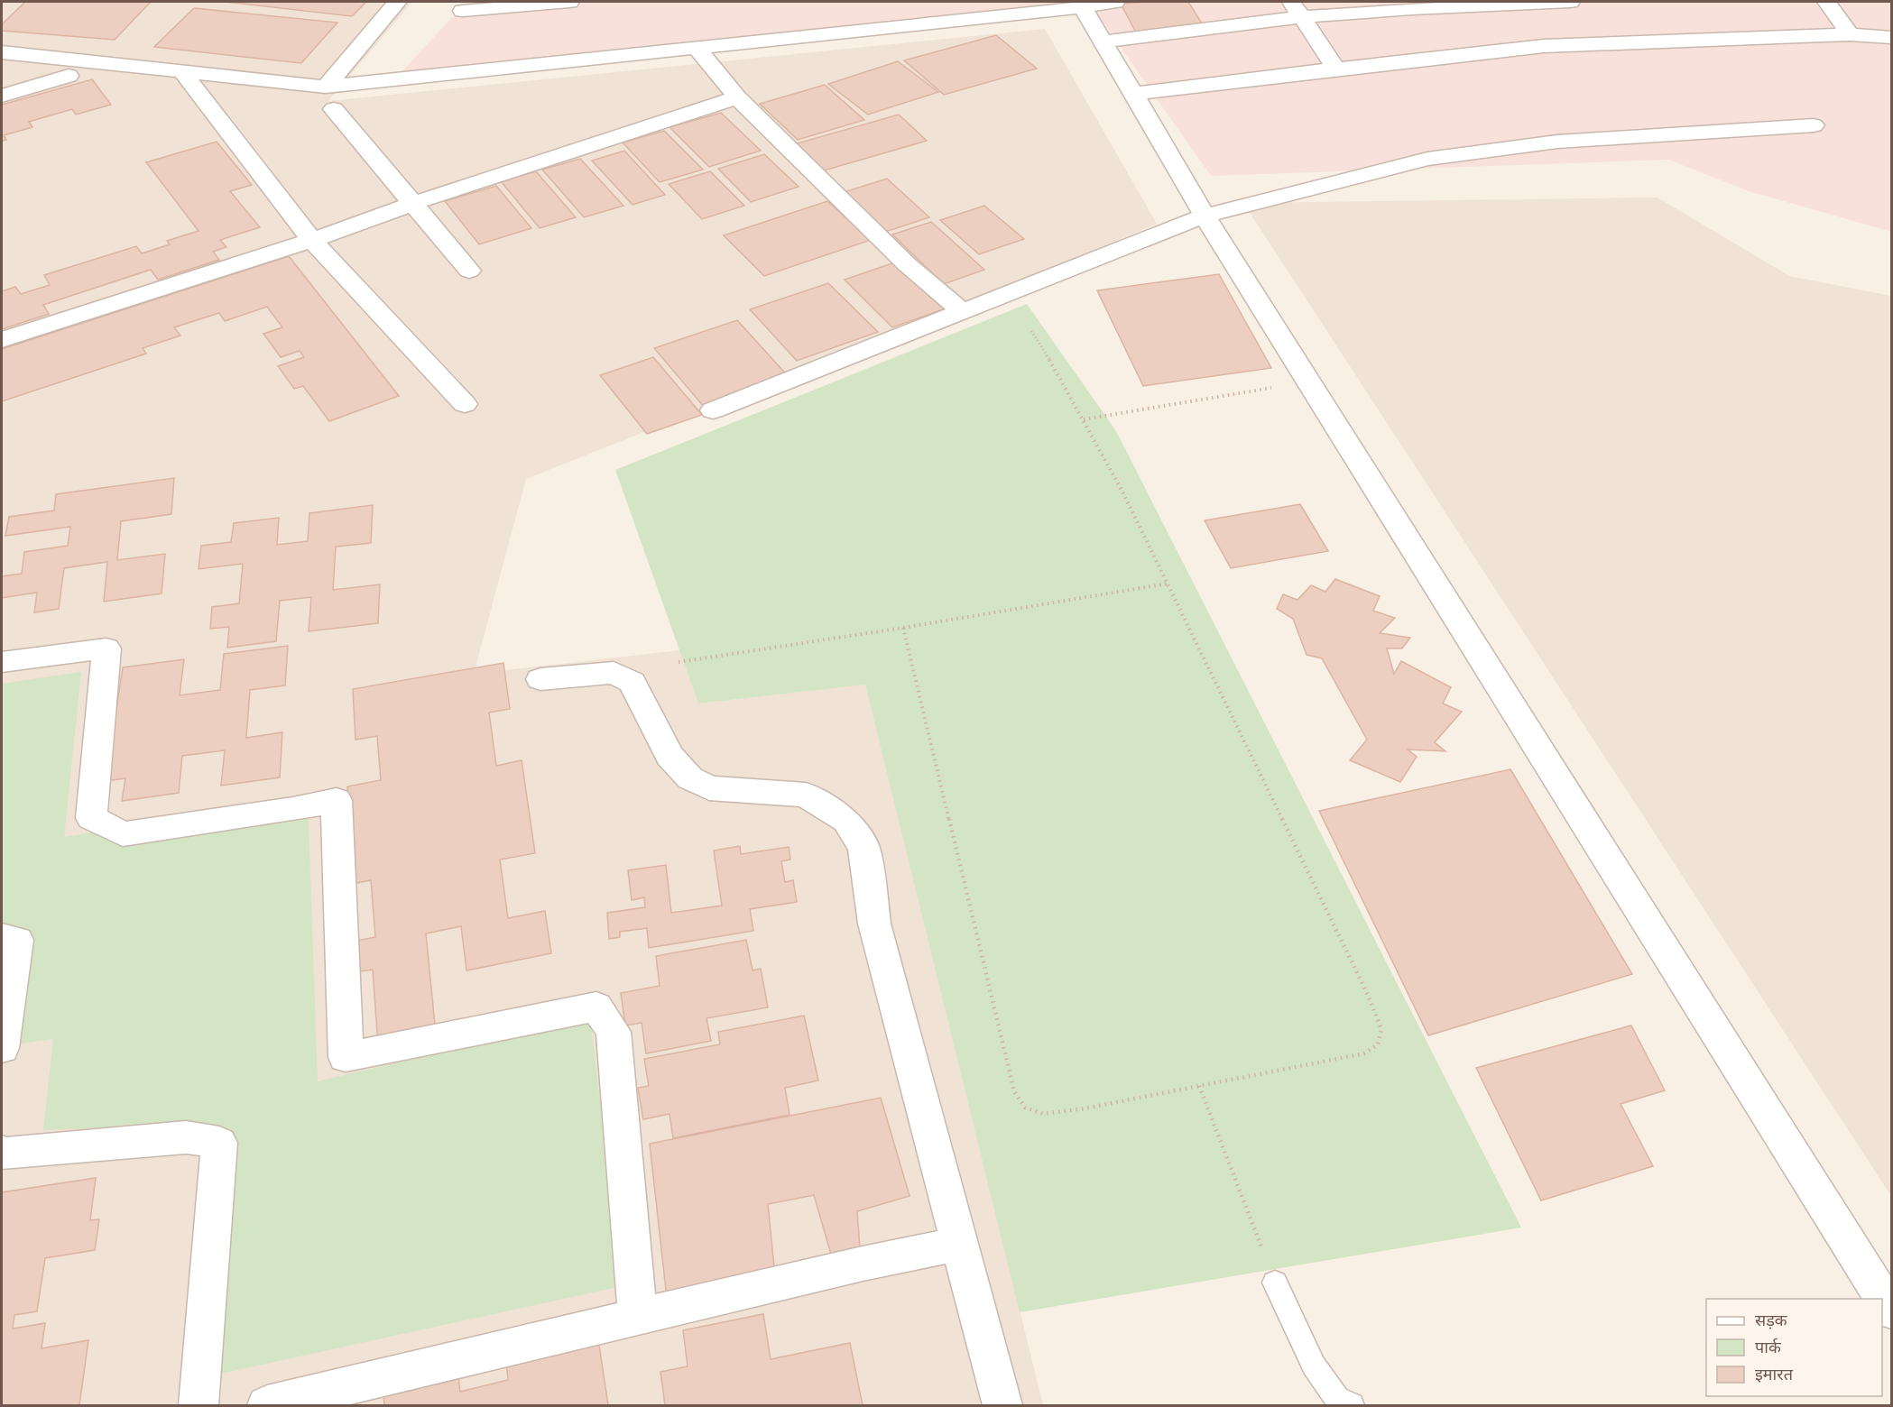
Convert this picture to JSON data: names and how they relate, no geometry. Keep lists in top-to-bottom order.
{
  "legend": ["सड़क", "पार्क", "इमारत"]
}
